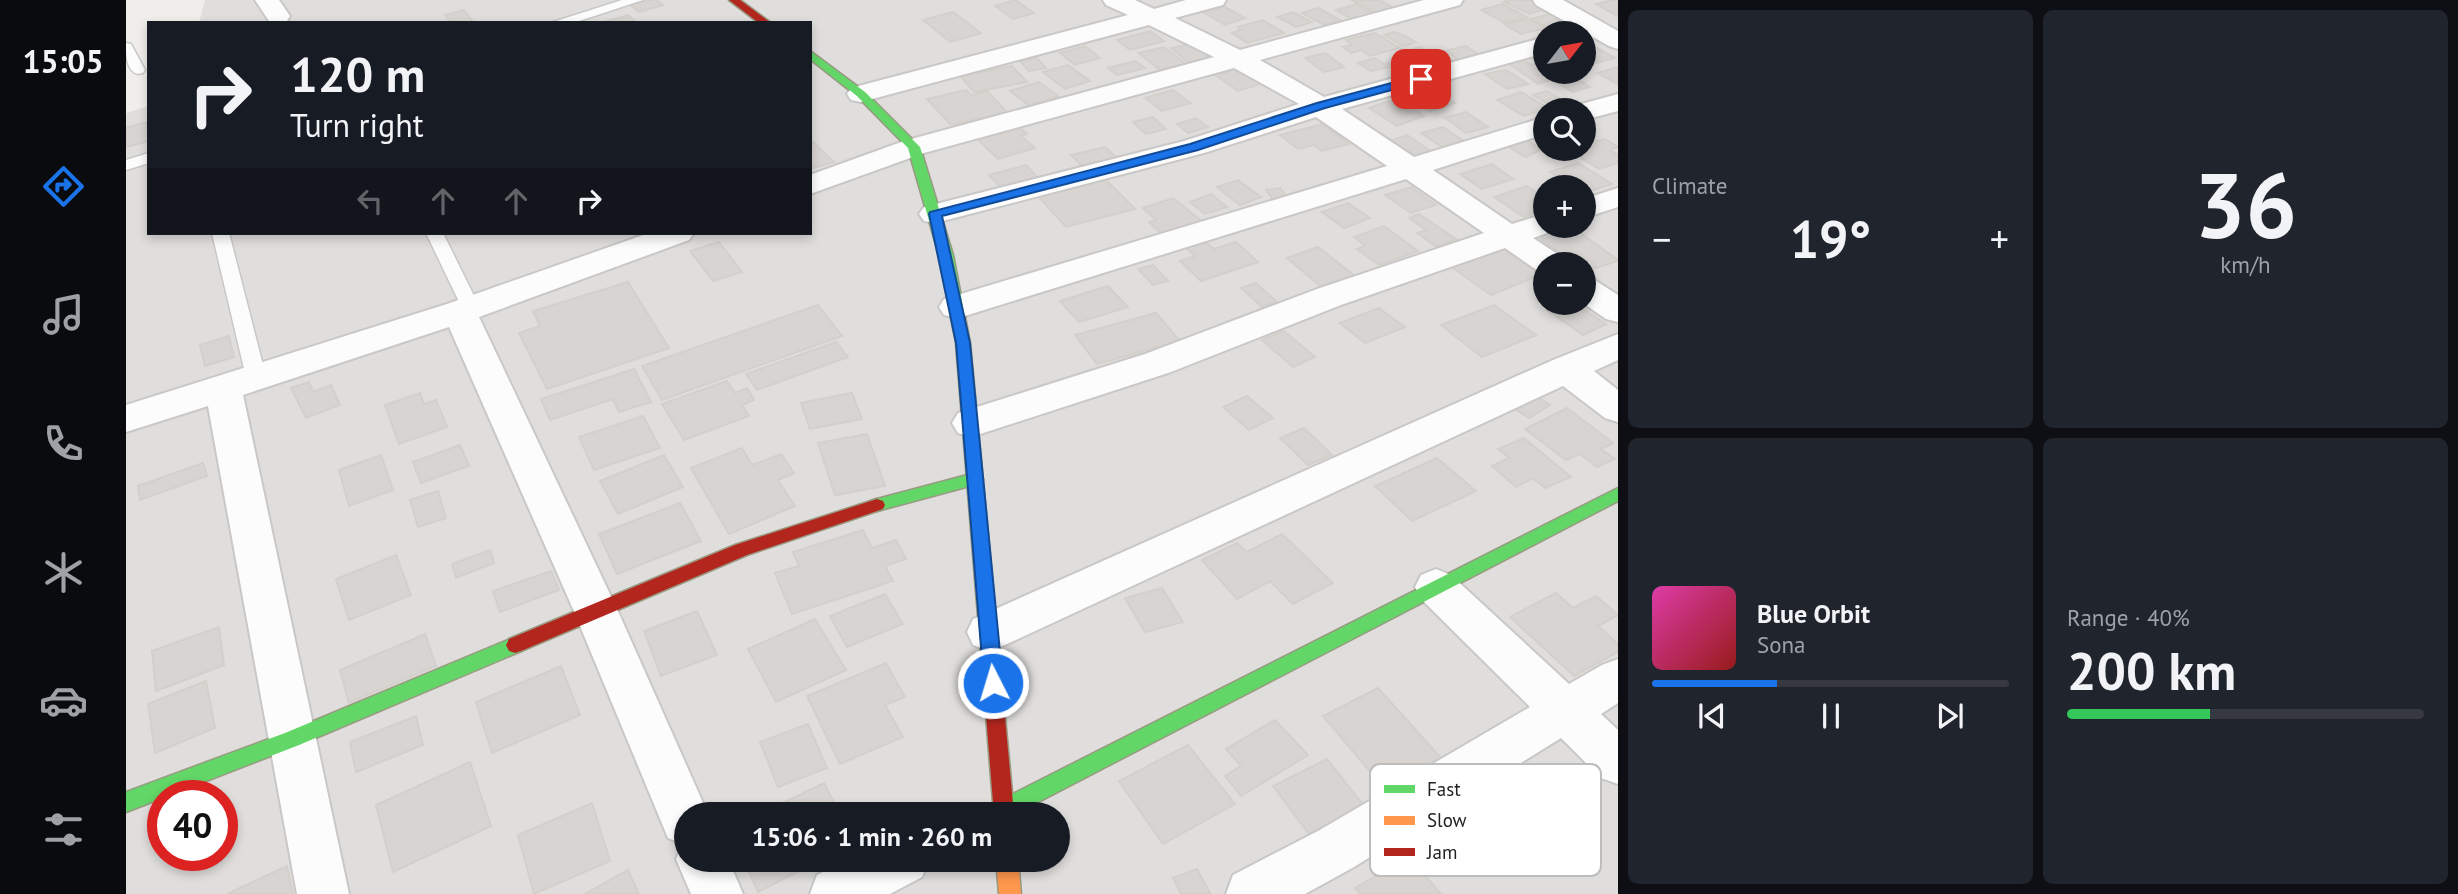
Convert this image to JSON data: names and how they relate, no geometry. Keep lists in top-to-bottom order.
{
  "legend": ["Fast", "Slow", "Jam"],
  "north": "top right",
  "page": {
    "tabs": "15:05",
    "tile": [
      "Climate",
      ["36", "km/h"],
      ["Range · 40%", "200 km"]
    ],
    "map_buttons": ["+", "−"],
    "turn": ["120 m", "Turn right"],
    "heat": ["−", "19°", "+"],
    "song": ["Blue Orbit", "Sona"],
    "limit": "40",
    "trip": "15:06 · 1 min · 260 m"
  }
}
